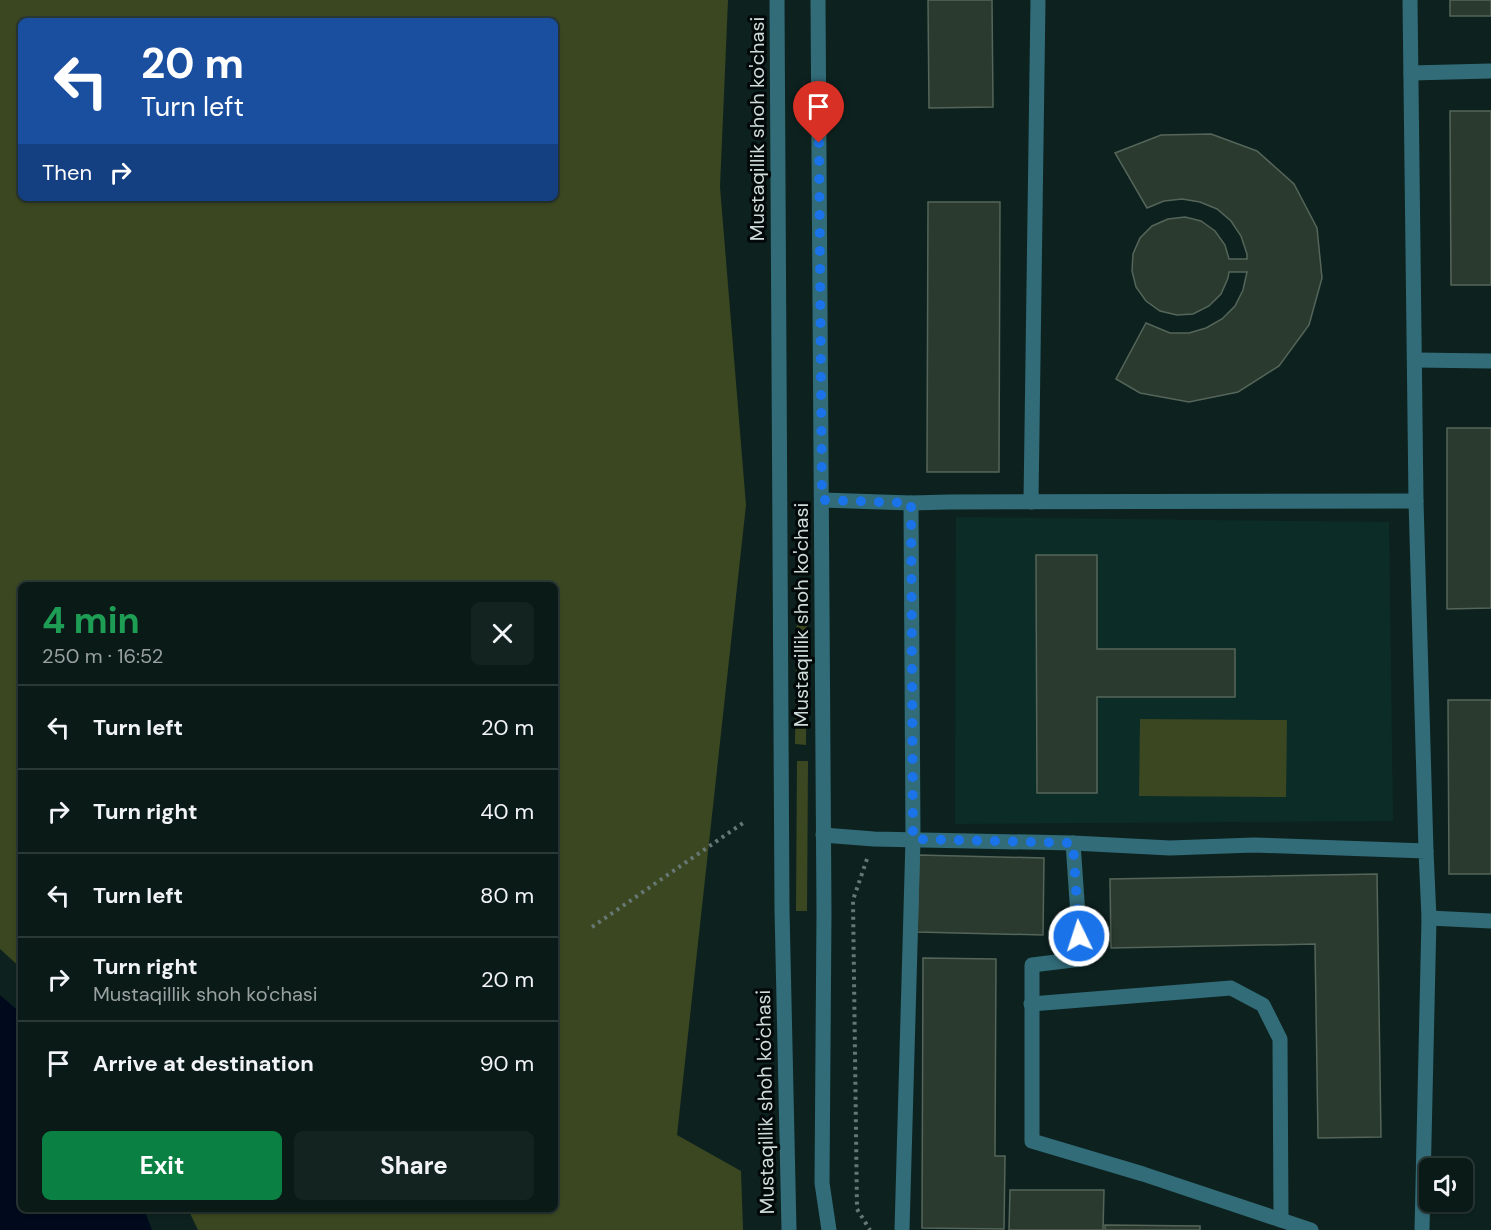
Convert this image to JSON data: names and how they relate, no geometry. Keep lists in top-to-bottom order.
{
  "streets": {
    "street": ["Mustaqillik shoh ko'chasi"]
  },
  "page": {
    "turn": ["20 m", "Turn left"],
    "then": "Then",
    "heading": ["4 min", "250 m · 16:52"],
    "list": [
      {
        "name": "Turn left",
        "value": "20 m"
      },
      {
        "name": "Turn right",
        "value": "40 m"
      },
      {
        "name": "Turn left",
        "value": "80 m"
      },
      {
        "name": "Turn right",
        "note": "Mustaqillik shoh ko'chasi",
        "value": "20 m"
      },
      {
        "name": "Arrive at destination",
        "value": "90 m"
      }
    ],
    "buttons": ["Exit", "Share"]
  }
}
